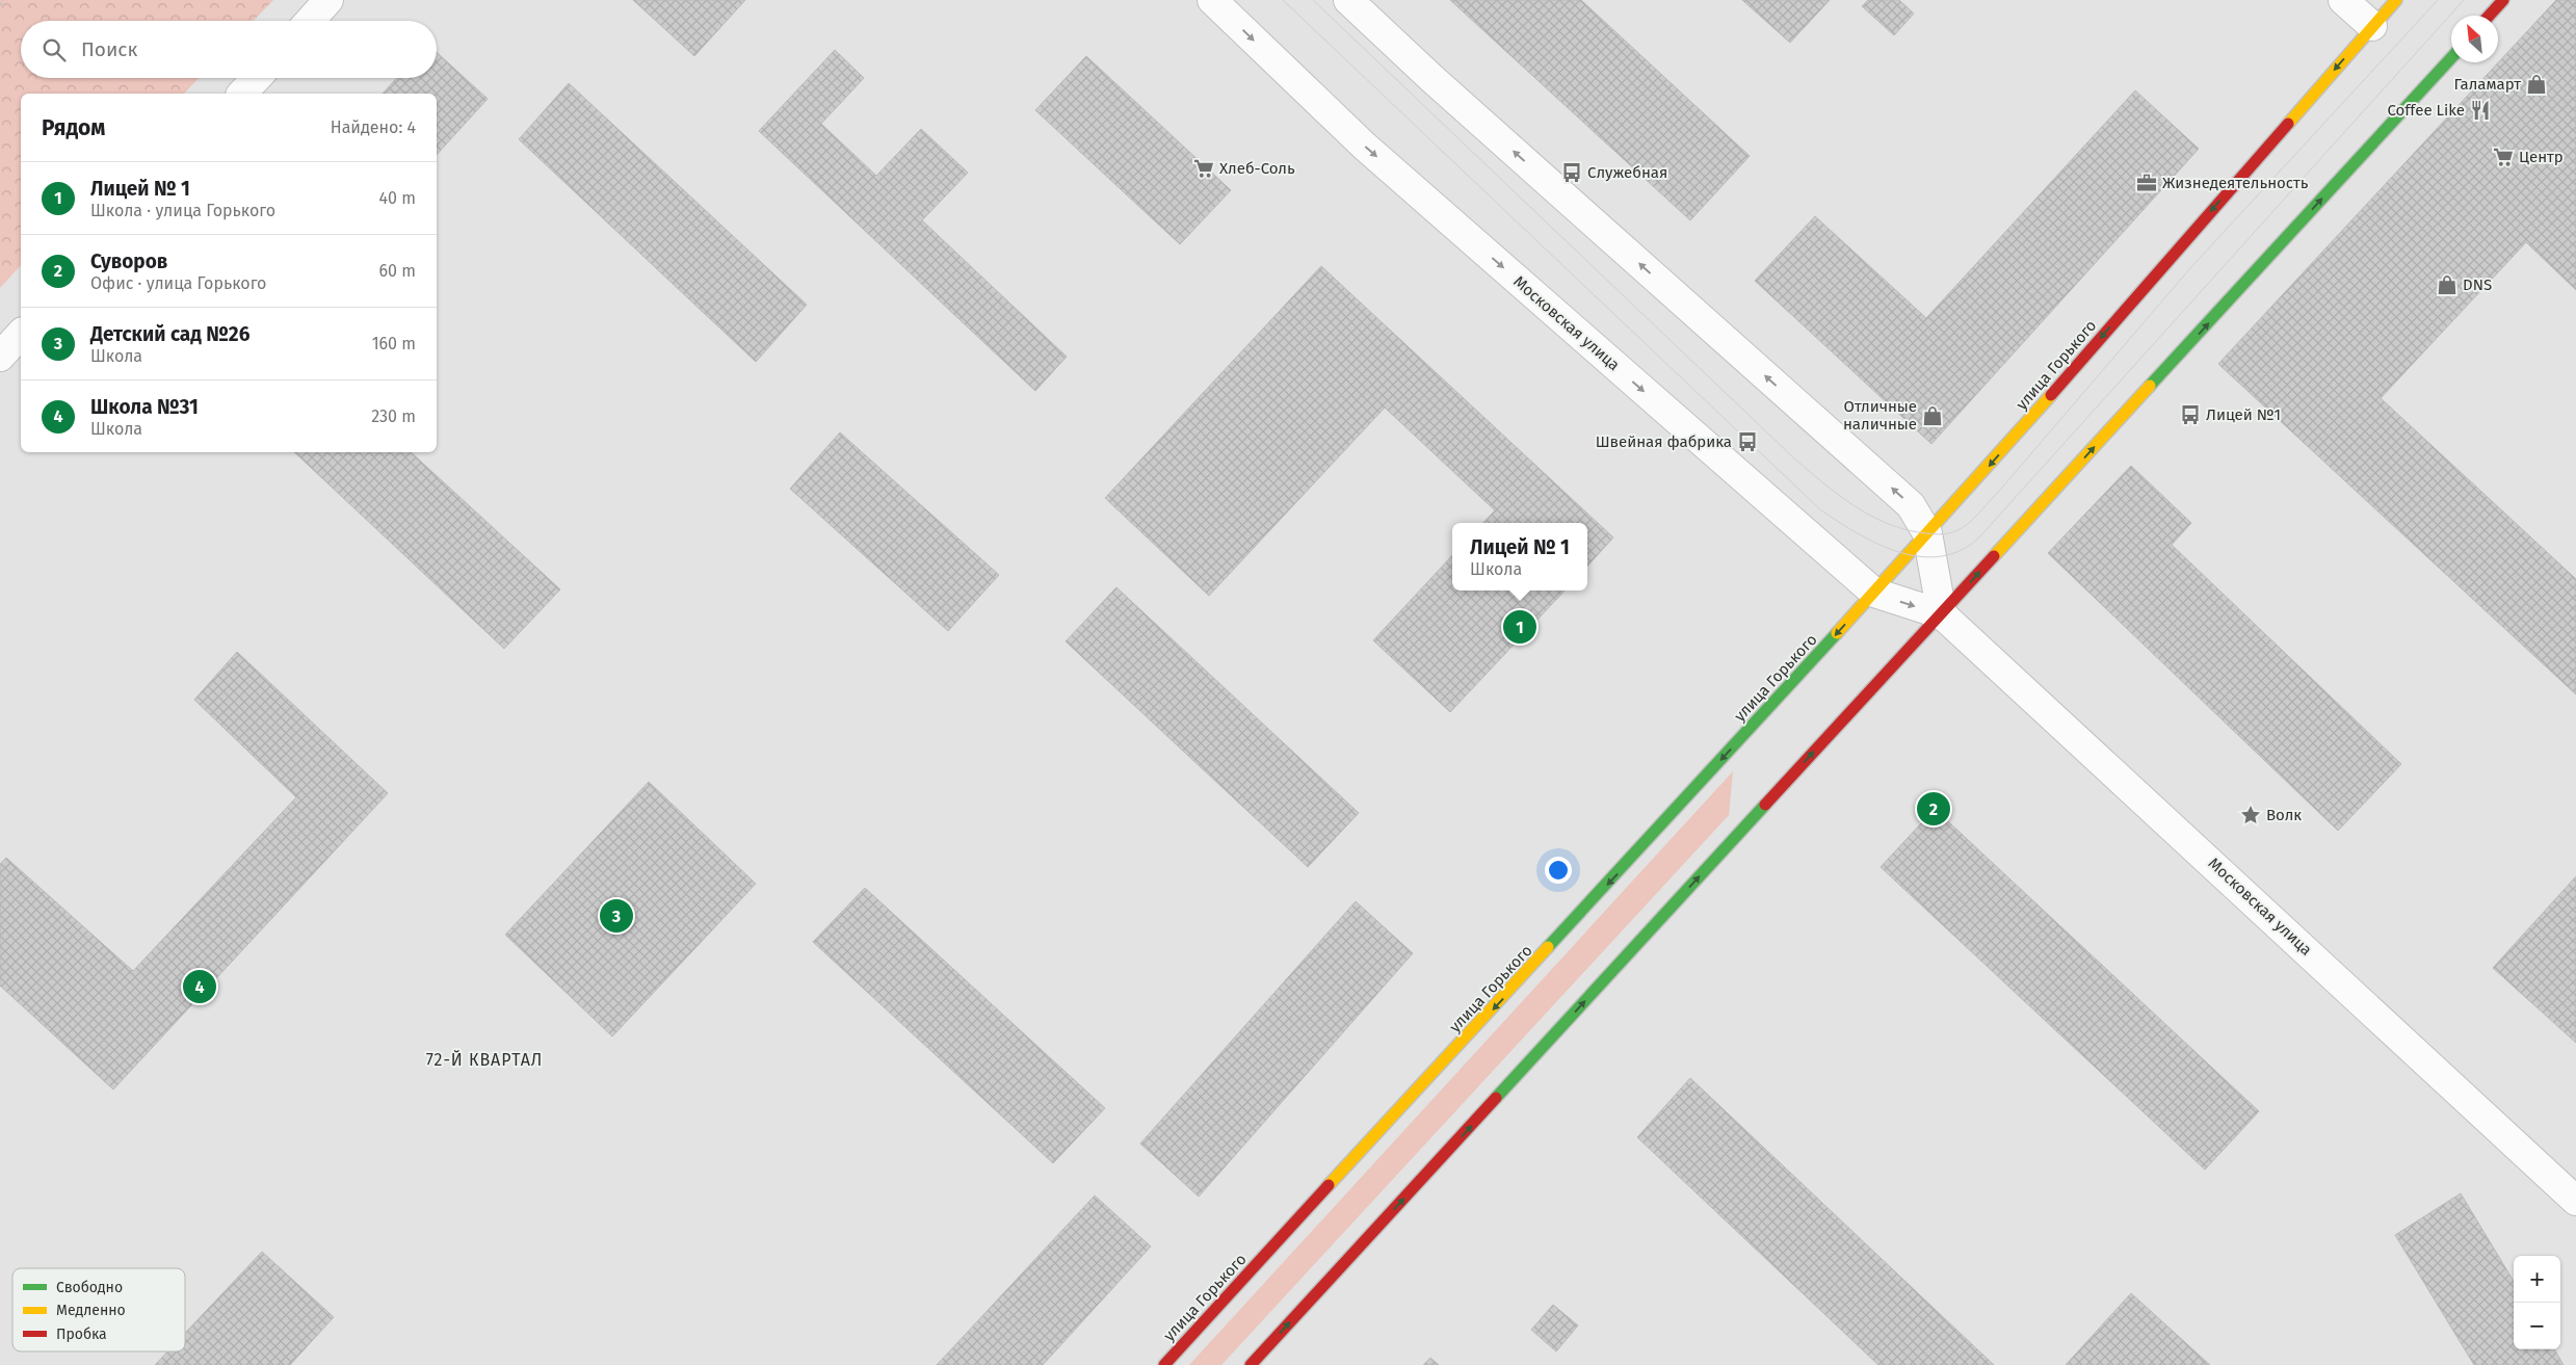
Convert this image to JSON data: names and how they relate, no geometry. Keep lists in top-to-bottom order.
{
  "streets": {
    "main road": ["улица Горького"],
    "street": ["Московская улица"]
  },
  "crossings": [
    ["Московская улица", "улица Горького"]
  ],
  "districts": ["72-Й КВАРТАЛ"],
  "places": {
    "shop": ["Галамарт", "DNS", "Отличные наличные"],
    "restaurant": ["Coffee Like"],
    "supermarket": ["Центр", "Хлеб-Соль"],
    "bus stop": ["Служебная", "Лицей №1", "Швейная фабрика"],
    "office": ["Жизнедеятельность"],
    "place": ["Волк"]
  },
  "legend": ["Свободно", "Медленно", "Пробка"],
  "north": "top left",
  "page": {
    "search": "Поиск",
    "heading": ["Рядом", "Найдено: 4"],
    "list": [
      {
        "mark": "1",
        "name": "Лицей № 1",
        "note": "Школа · улица Горького",
        "value": "40 m"
      },
      {
        "mark": "2",
        "name": "Суворов",
        "note": "Офис · улица Горького",
        "value": "60 m"
      },
      {
        "mark": "3",
        "name": "Детский сад №26",
        "note": "Школа",
        "value": "160 m"
      },
      {
        "mark": "4",
        "name": "Школа №31",
        "note": "Школа",
        "value": "230 m"
      }
    ],
    "popup": ["Лицей № 1", "Школа"],
    "pins": [
      "1",
      "2",
      "3",
      "4"
    ],
    "map_buttons": ["+", "−"]
  }
}
